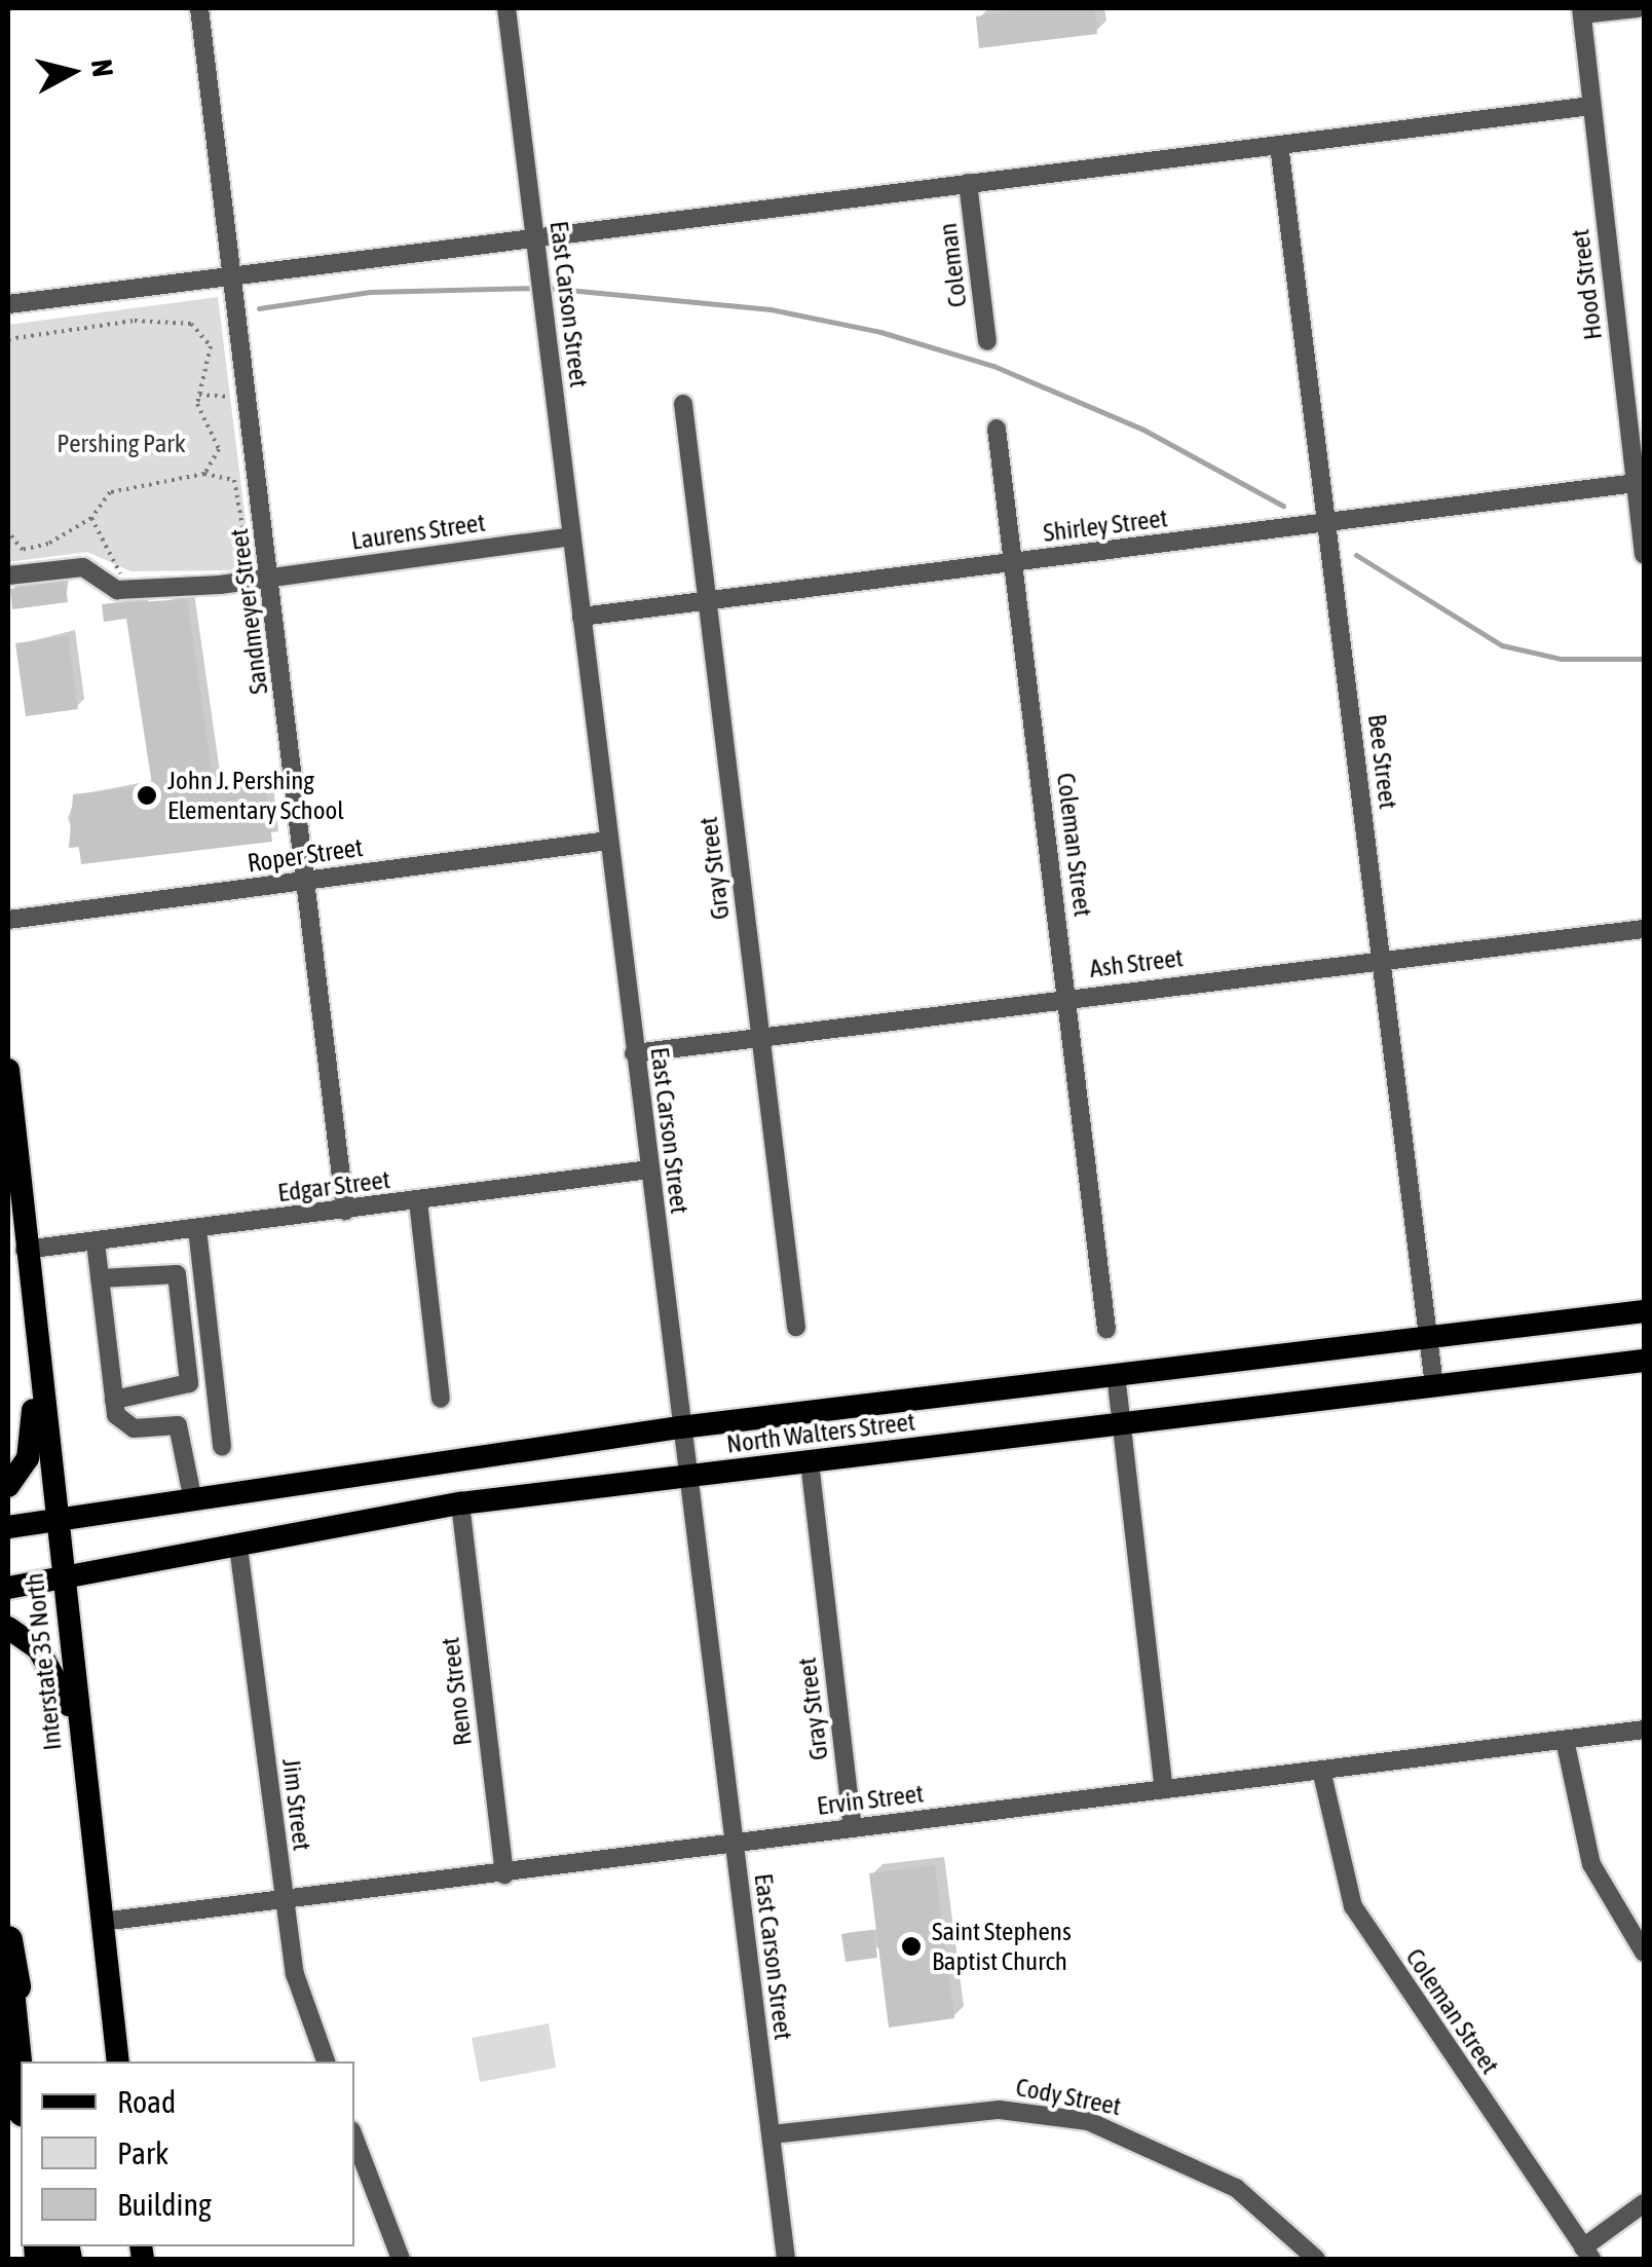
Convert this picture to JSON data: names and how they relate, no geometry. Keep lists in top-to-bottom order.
{
  "streets": {
    "main road": ["North Walters Street", "Interstate 35 North"],
    "street": [
      "Coleman",
      "Hood Street",
      "East Carson Street",
      "Shirley Street",
      "Laurens Street",
      "Sandmeyer Street",
      "Bee Street",
      "Coleman Street",
      "Roper Street",
      "Gray Street",
      "Ash Street",
      "Edgar Street",
      "Reno Street",
      "Ervin Street",
      "Jim Street",
      "Cody Street"
    ]
  },
  "crossings": [
    ["Hood Street", "Shirley Street"],
    ["East Carson Street", "Shirley Street"],
    ["East Carson Street", "Laurens Street"],
    ["East Carson Street", "Roper Street"],
    ["East Carson Street", "Ash Street"],
    ["East Carson Street", "Edgar Street"],
    ["East Carson Street", "North Walters Street"],
    ["East Carson Street", "Ervin Street"],
    ["East Carson Street", "Cody Street"],
    ["Shirley Street", "Bee Street"],
    ["Shirley Street", "Coleman Street"],
    ["Shirley Street", "Gray Street"],
    ["Laurens Street", "Sandmeyer Street"],
    ["Sandmeyer Street", "Roper Street"],
    ["Sandmeyer Street", "Edgar Street"],
    ["Bee Street", "Ash Street"],
    ["Bee Street", "North Walters Street"],
    ["Coleman Street", "Ash Street"],
    ["Coleman Street", "Ervin Street"],
    ["Gray Street", "Ash Street"],
    ["Gray Street", "North Walters Street"],
    ["Gray Street", "Ervin Street"],
    ["Edgar Street", "Interstate 35 North"],
    ["North Walters Street", "Interstate 35 North"],
    ["North Walters Street", "Reno Street"],
    ["North Walters Street", "Jim Street"],
    ["Interstate 35 North", "Ervin Street"],
    ["Reno Street", "Ervin Street"],
    ["Ervin Street", "Jim Street"]
  ],
  "parks": ["Pershing Park"],
  "places": ["John J. Pershing Elementary School", "Saint Stephens Baptist Church"],
  "legend": ["Road", "Park", "Building"],
  "north": "right"
}
